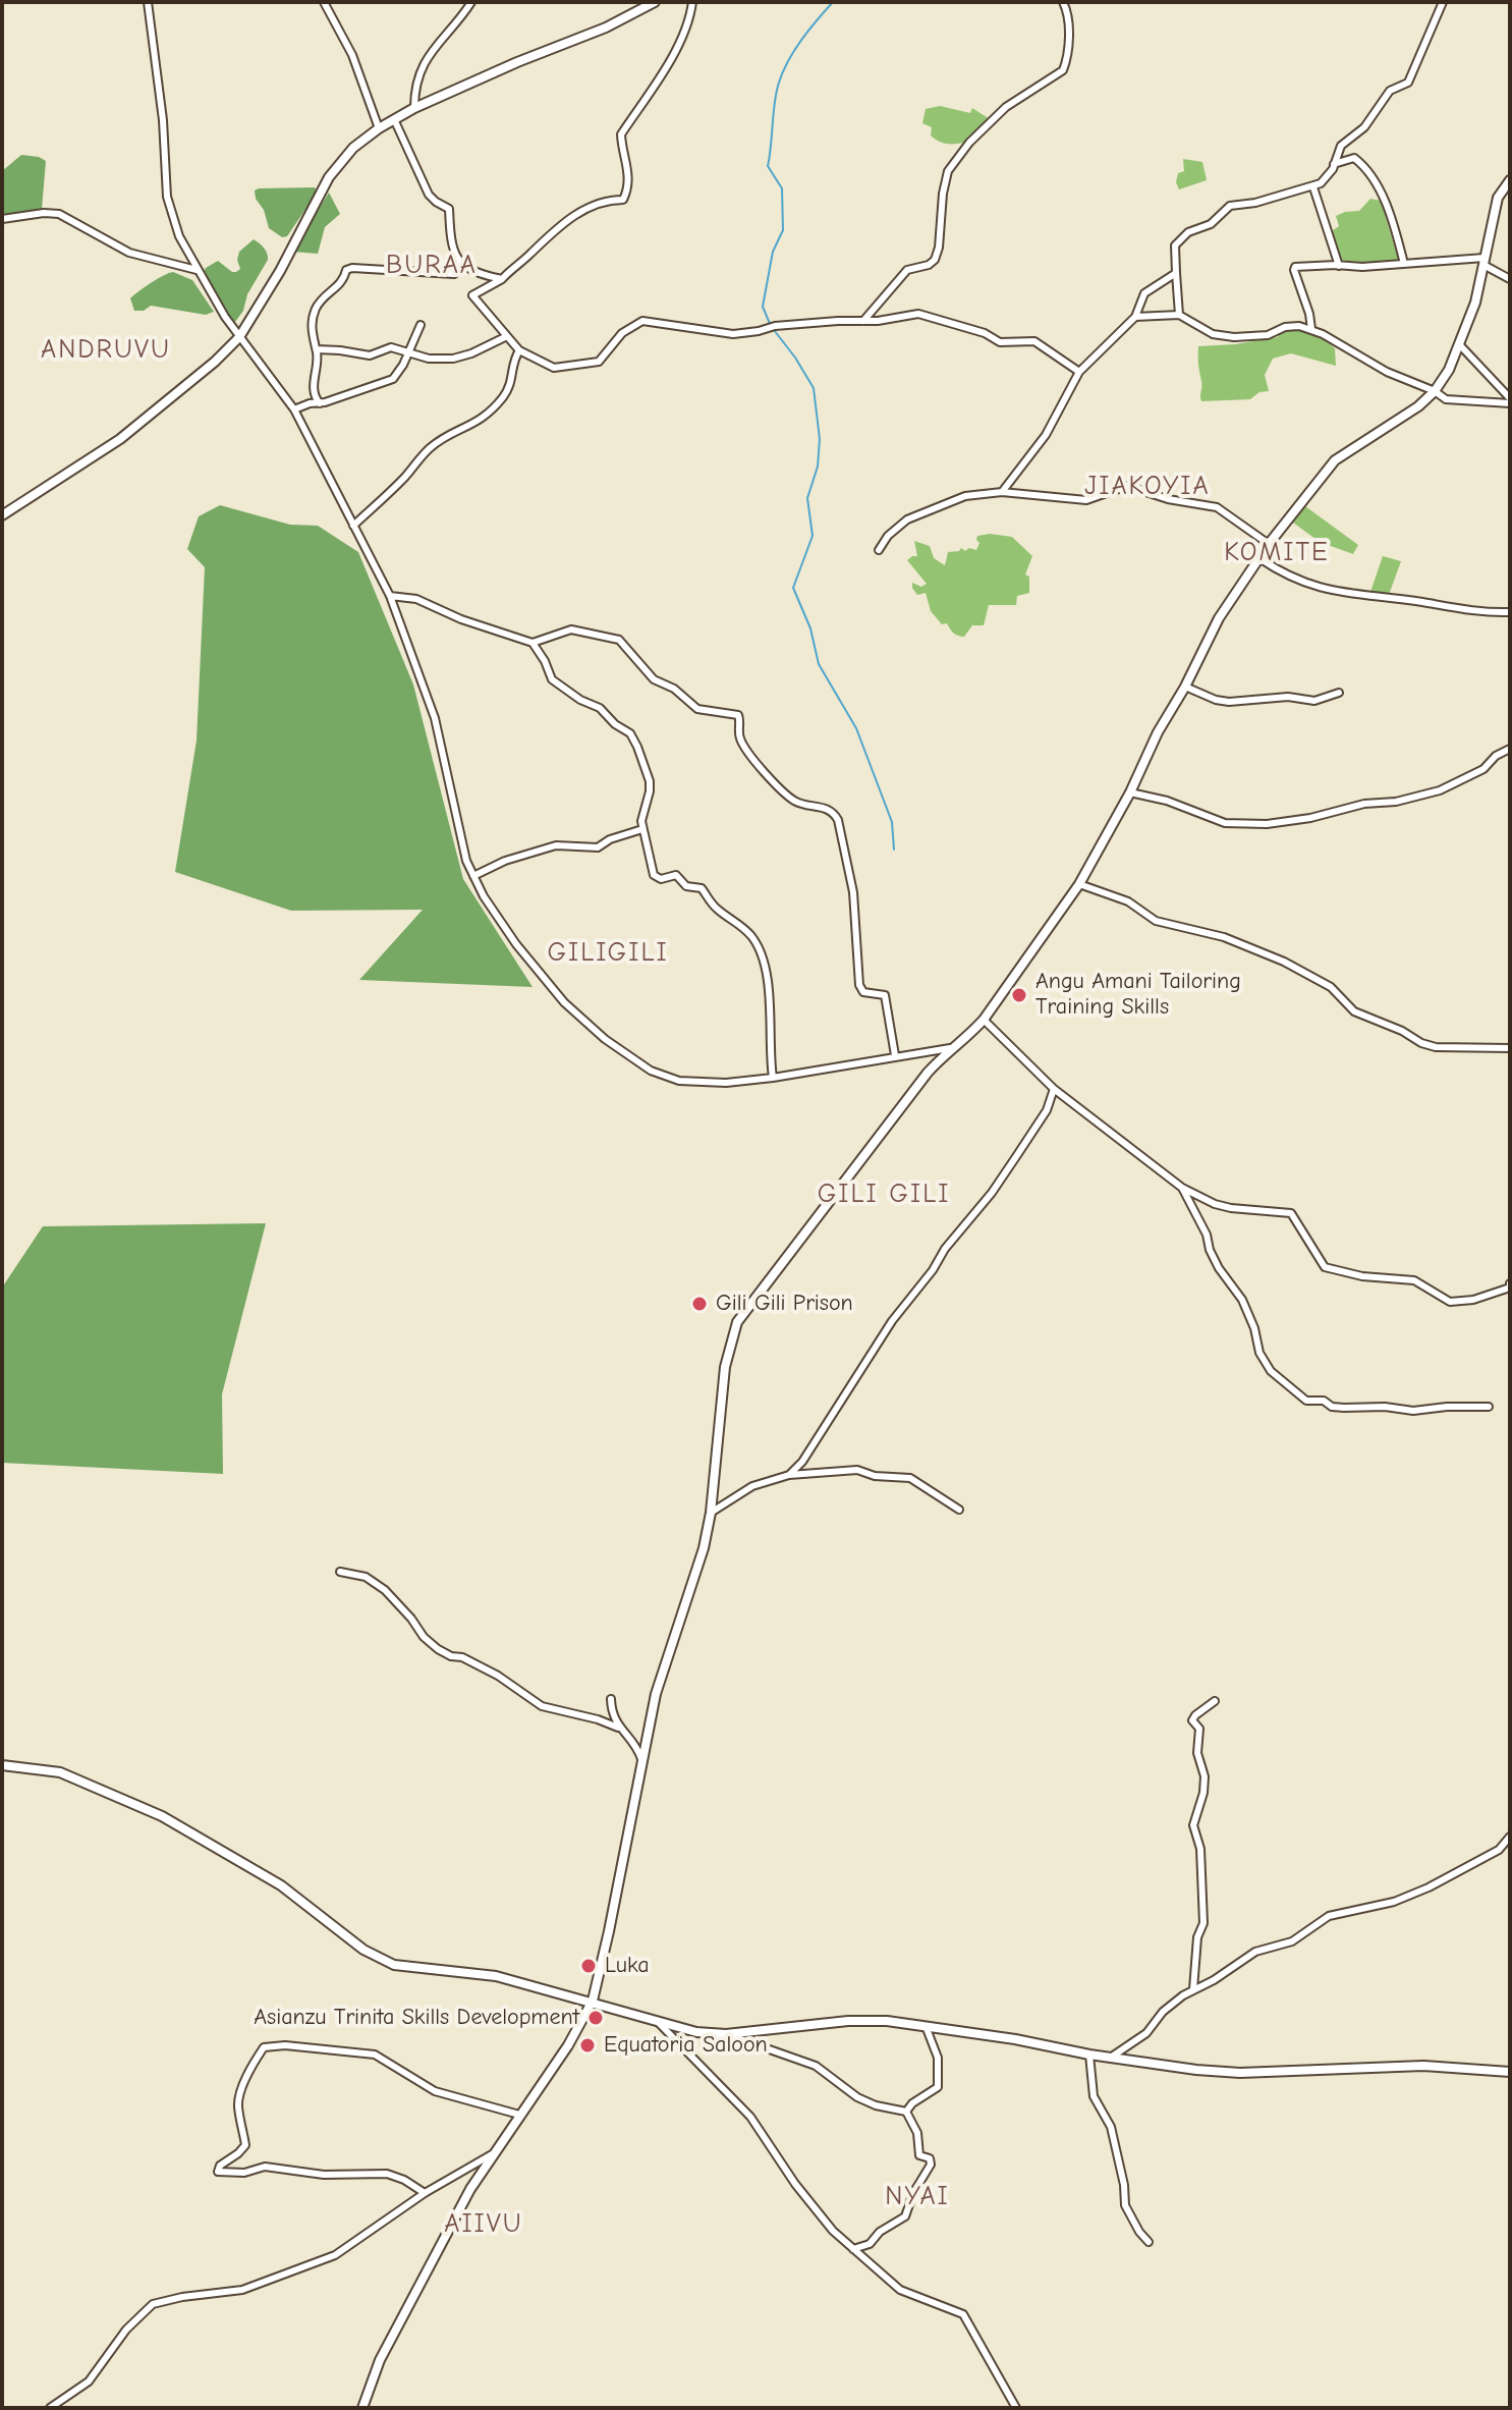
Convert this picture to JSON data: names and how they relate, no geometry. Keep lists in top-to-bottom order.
{
  "districts": [
    "BURAA",
    "ANDRUVU",
    "JIAKOYIA",
    "KOMITE",
    "GILIGILI",
    "GILI GILI",
    "NYAI",
    "AIIVU"
  ],
  "places": [
    "Angu Amani Tailoring Training Skills",
    "Gili Gili Prison",
    "Luka",
    "Asianzu Trinita Skills Development",
    "Equatoria Saloon"
  ]
}
